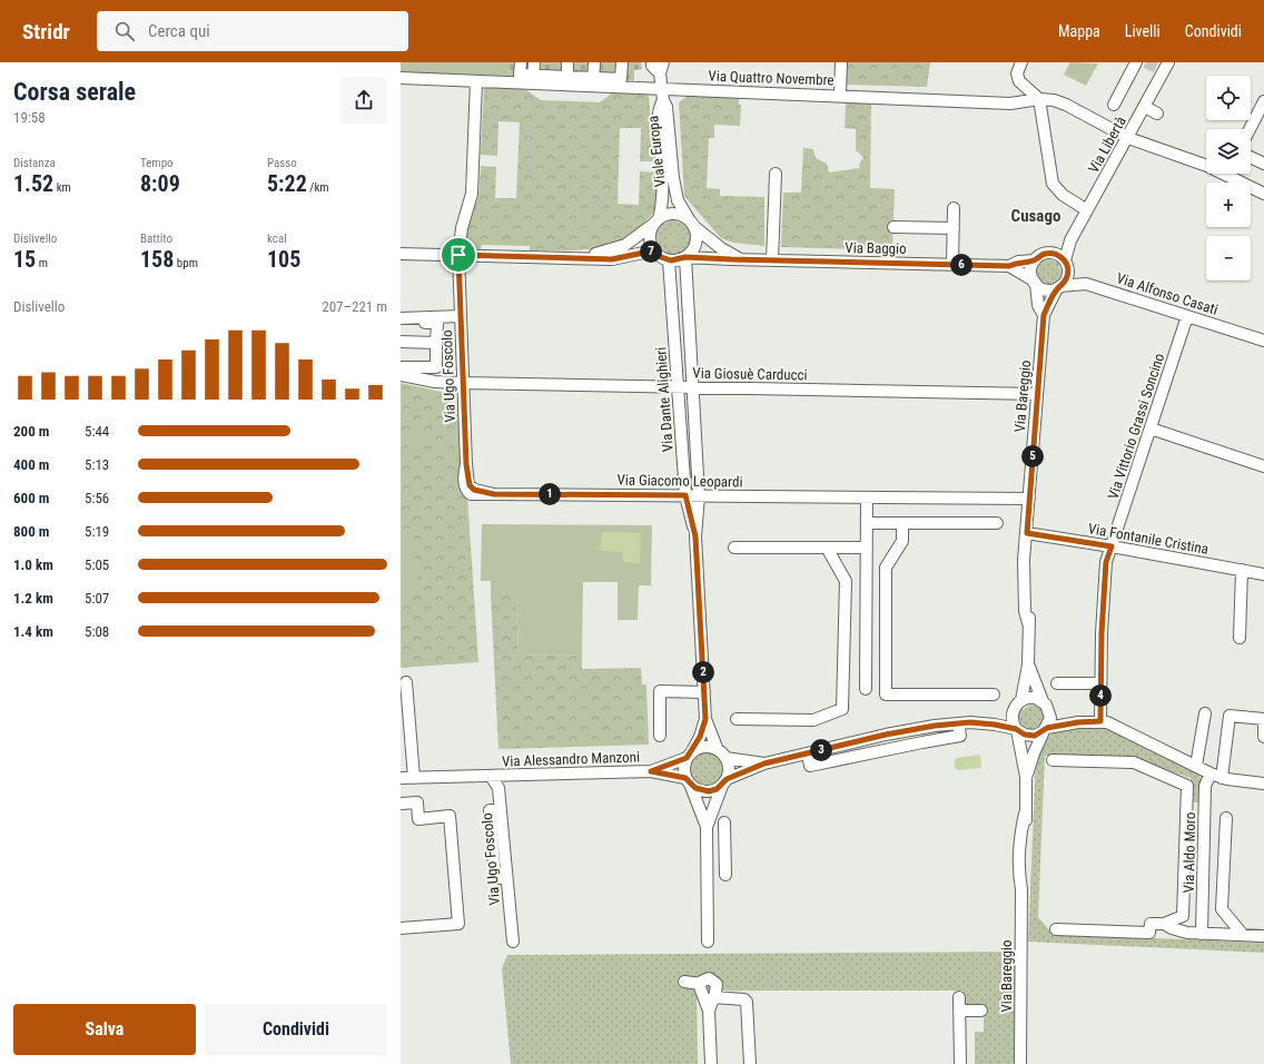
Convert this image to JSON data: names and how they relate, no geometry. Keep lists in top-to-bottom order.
{
  "streets": {
    "street": [
      "Via Quattro Novembre",
      "Via Libertà",
      "Viale Europa",
      "Via Baggio",
      "Via Alfonso Casati",
      "Via Giosuè Carducci",
      "Via Ugo Foscolo",
      "Via Bareggio",
      "Via Dante Alighieri",
      "Via Vittorio Grassi Soncino",
      "Via Giacomo Leopardi",
      "Via Fontanile Cristina",
      "Via Alessandro Manzoni",
      "Via Aldo Moro"
    ]
  },
  "crossings": [
    ["Via Quattro Novembre", "Via Libertà"],
    ["Via Quattro Novembre", "Viale Europa"],
    ["Via Libertà", "Via Baggio"],
    ["Via Libertà", "Via Alfonso Casati"],
    ["Via Libertà", "Via Bareggio"],
    ["Viale Europa", "Via Baggio"],
    ["Viale Europa", "Via Dante Alighieri"],
    ["Via Baggio", "Via Alfonso Casati"],
    ["Via Baggio", "Via Bareggio"],
    ["Via Baggio", "Via Dante Alighieri"],
    ["Via Alfonso Casati", "Via Bareggio"],
    ["Via Alfonso Casati", "Via Vittorio Grassi Soncino"],
    ["Via Giosuè Carducci", "Via Ugo Foscolo"],
    ["Via Giosuè Carducci", "Via Bareggio"],
    ["Via Giosuè Carducci", "Via Dante Alighieri"],
    ["Via Ugo Foscolo", "Via Giacomo Leopardi"],
    ["Via Ugo Foscolo", "Via Alessandro Manzoni"],
    ["Via Bareggio", "Via Giacomo Leopardi"],
    ["Via Bareggio", "Via Fontanile Cristina"],
    ["Via Dante Alighieri", "Via Giacomo Leopardi"],
    ["Via Dante Alighieri", "Via Alessandro Manzoni"],
    ["Via Vittorio Grassi Soncino", "Via Fontanile Cristina"]
  ],
  "districts": ["Cusago"],
  "page": {
    "header": "Stridr",
    "search": "Cerca qui",
    "nav": ["Mappa", "Livelli", "Condividi"],
    "heading": ["Corsa serale", "19:58"],
    "map_buttons": ["+", "−"],
    "stats": [
      ["Distanza", "1.52 km"],
      ["Tempo", "8:09"],
      ["Passo", "5:22 /km"],
      ["Dislivello", "15 m"],
      ["Battito", "158 bpm"],
      ["kcal", "105"]
    ],
    "pins": [
      "7",
      "6",
      "5",
      "1",
      "2",
      "4",
      "3"
    ],
    "chart": ["Dislivello", "207–221 m"],
    "list": [
      {
        "name": "200 m",
        "note": "5:44"
      },
      {
        "name": "400 m",
        "note": "5:13"
      },
      {
        "name": "600 m",
        "note": "5:56"
      },
      {
        "name": "800 m",
        "note": "5:19"
      },
      {
        "name": "1.0 km",
        "note": "5:05"
      },
      {
        "name": "1.2 km",
        "note": "5:07"
      },
      {
        "name": "1.4 km",
        "note": "5:08"
      }
    ],
    "buttons": ["Salva", "Condividi"]
  }
}
